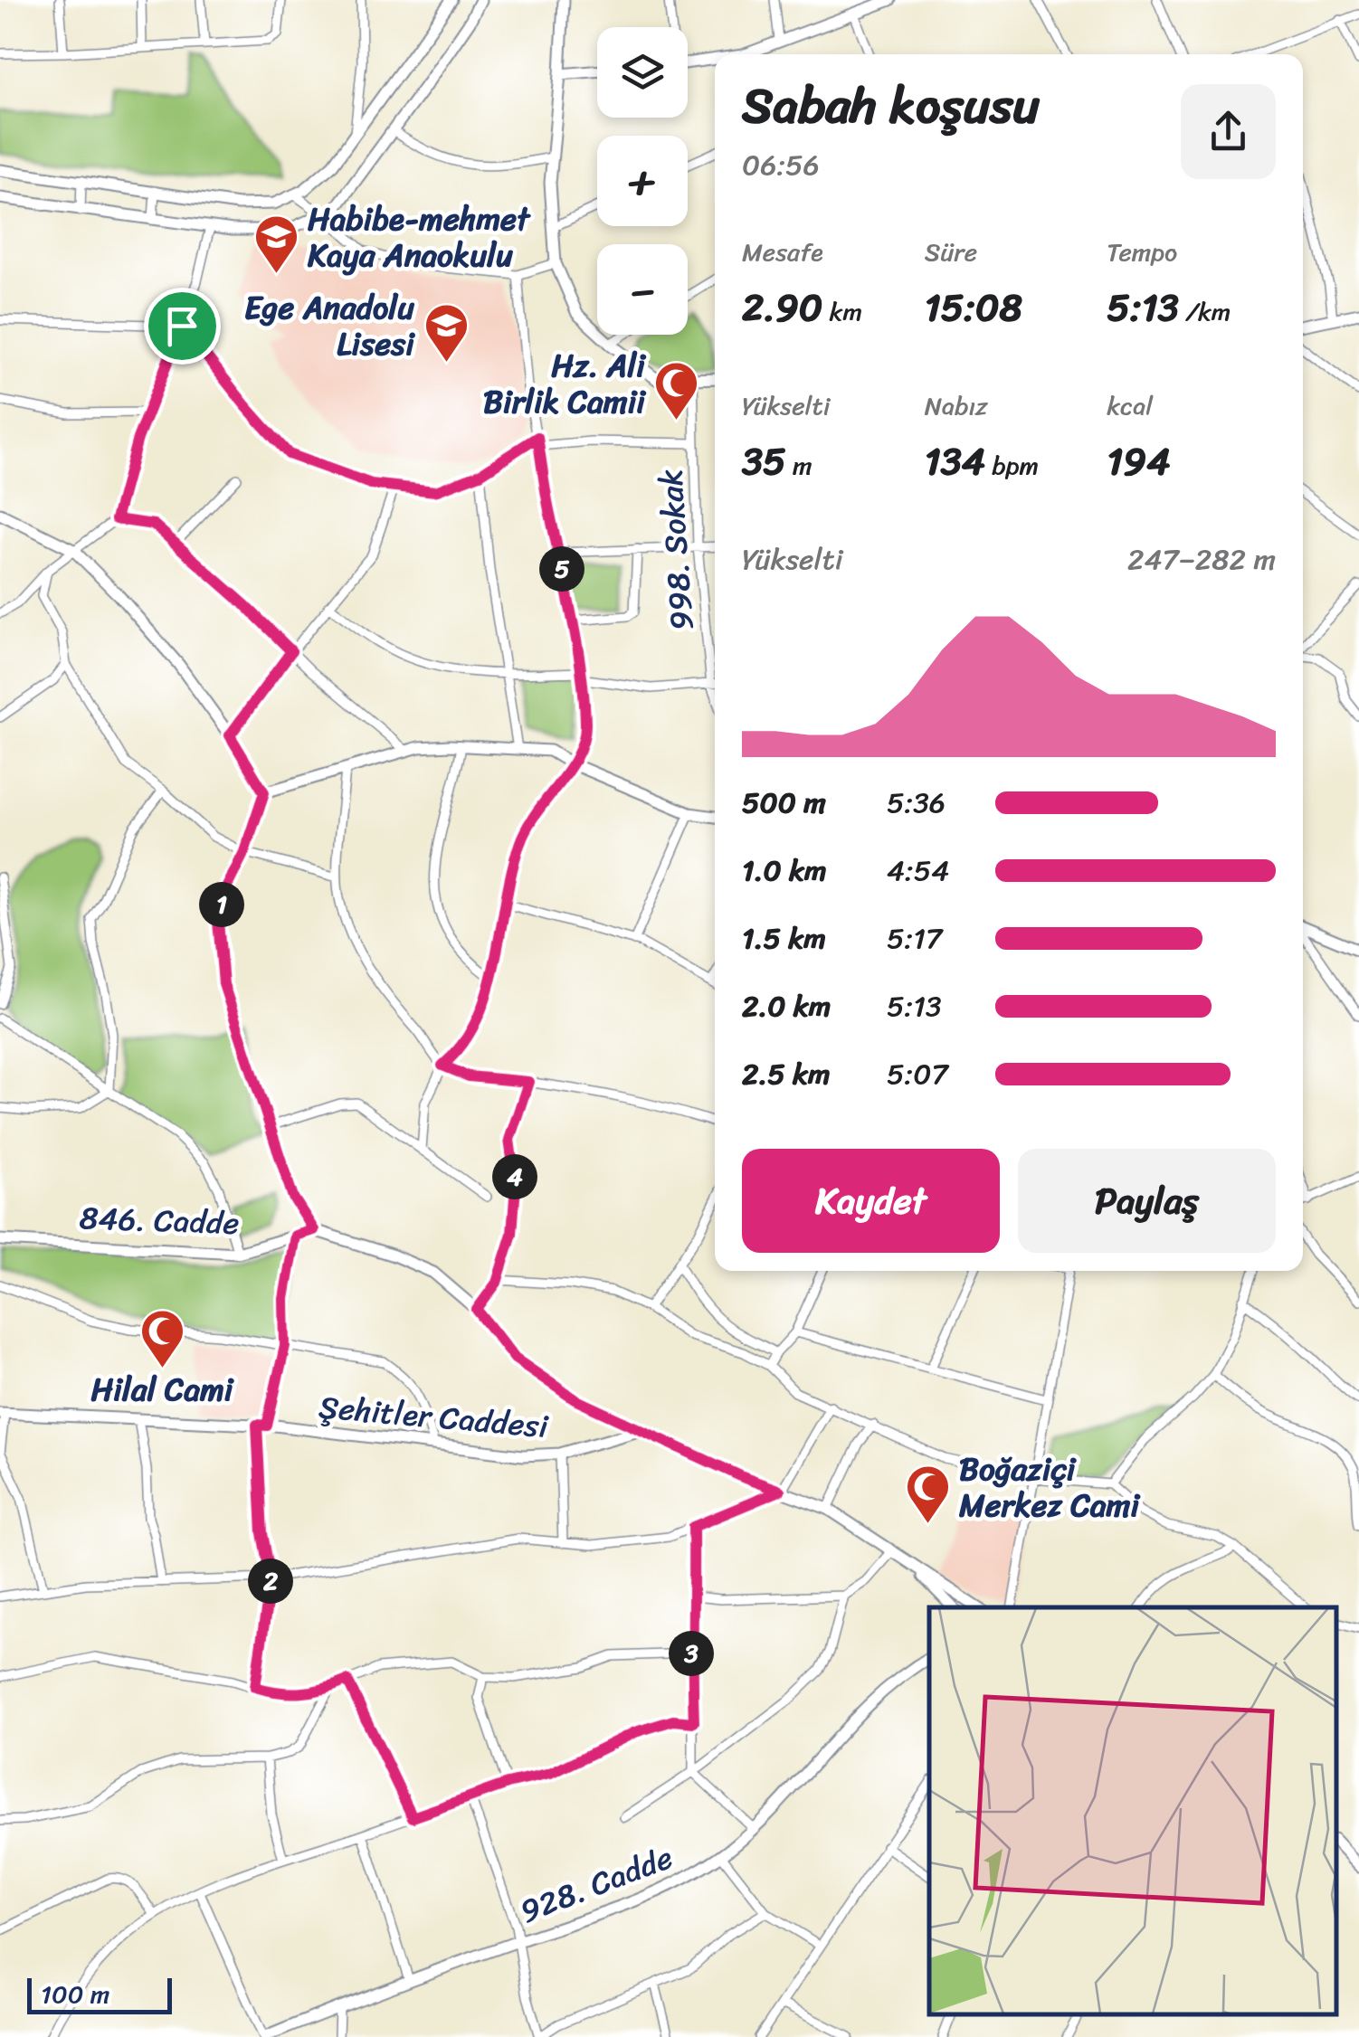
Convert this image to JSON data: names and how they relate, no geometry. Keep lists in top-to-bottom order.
{
  "streets": {
    "street": [
      "998. Sokak",
      "846. Cadde",
      "Şehitler Caddesi",
      "928. Cadde"
    ]
  },
  "places": {
    "school or university": ["Habibe-mehmet Kaya Anaokulu", "Ege Anadolu Lisesi"],
    "mosque": ["Hz. Ali Birlik Camii", "Hilal Cami", "Boğaziçi Merkez Cami"]
  },
  "scale_bar": "100 m",
  "page": {
    "map_buttons": ["+", "−"],
    "heading": ["Sabah koşusu", "06:56"],
    "stats": [
      ["Mesafe", "2.90 km"],
      ["Süre", "15:08"],
      ["Tempo", "5:13 /km"],
      ["Yükselti", "35 m"],
      ["Nabız", "134 bpm"],
      ["kcal", "194"]
    ],
    "chart": ["Yükselti", "247–282 m"],
    "pins": [
      "5",
      "1",
      "4",
      "2",
      "3"
    ],
    "list": [
      {
        "name": "500 m",
        "note": "5:36"
      },
      {
        "name": "1.0 km",
        "note": "4:54"
      },
      {
        "name": "1.5 km",
        "note": "5:17"
      },
      {
        "name": "2.0 km",
        "note": "5:13"
      },
      {
        "name": "2.5 km",
        "note": "5:07"
      }
    ],
    "buttons": ["Kaydet", "Paylaş"],
    "scale": "100 m"
  }
}
